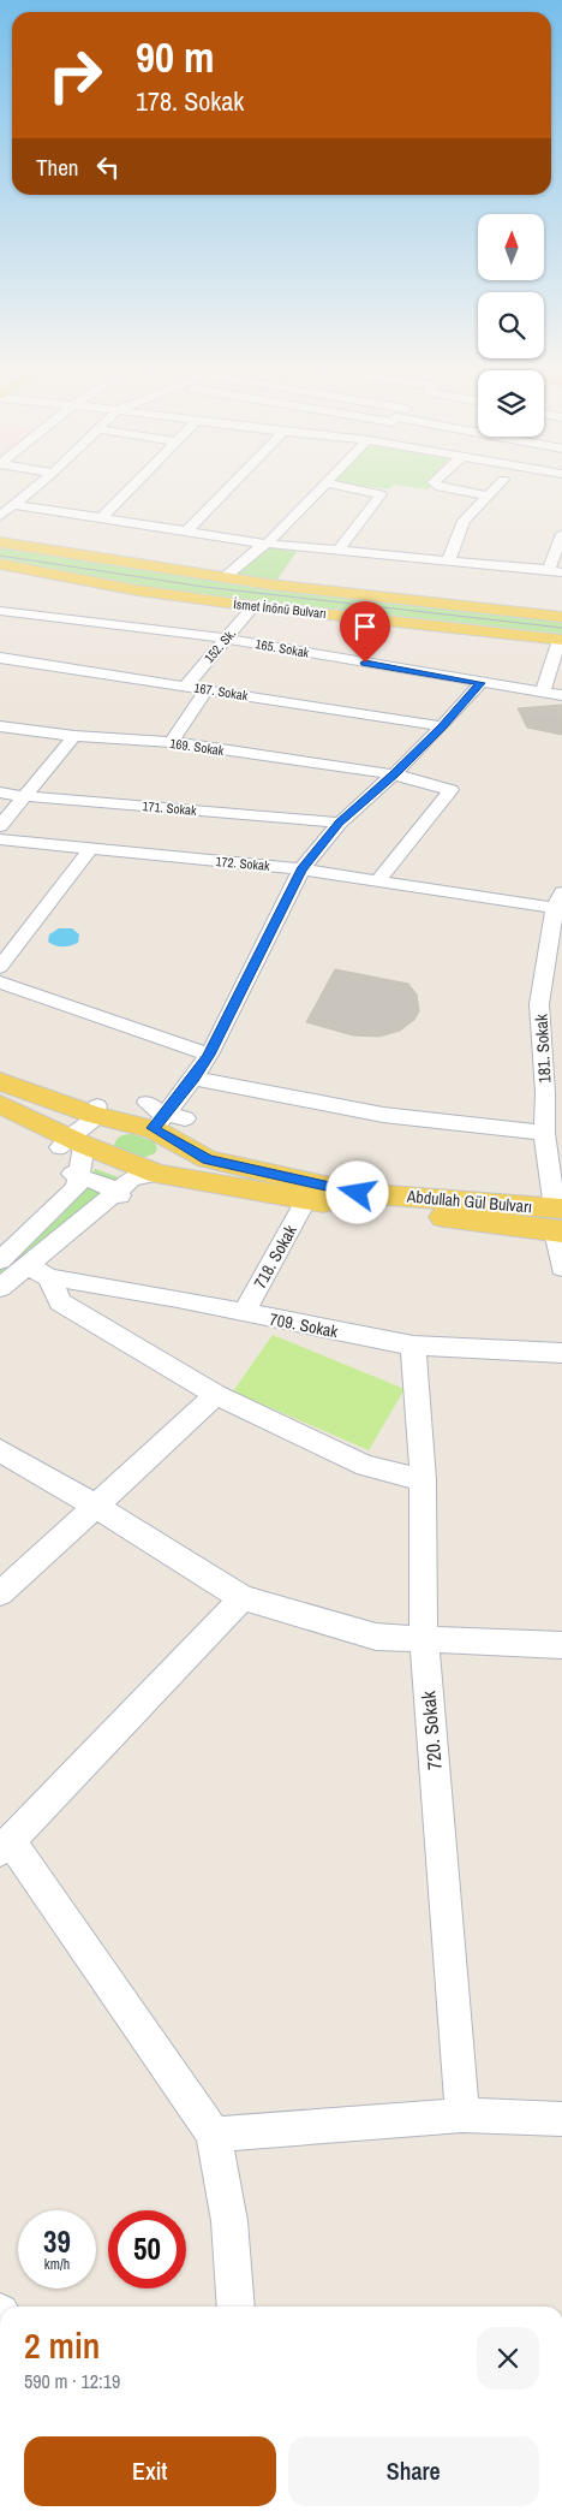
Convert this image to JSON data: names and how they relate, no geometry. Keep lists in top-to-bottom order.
{
  "streets": {
    "main road": ["İsmet İnönü Bulvarı", "Abdullah Gül Bulvarı"],
    "street": [
      "152. Sk.",
      "165. Sokak",
      "167. Sokak",
      "169. Sokak",
      "171. Sokak",
      "172. Sokak",
      "181. Sokak",
      "718. Sokak",
      "709. Sokak",
      "720. Sokak"
    ]
  },
  "crossings": [
    ["İsmet İnönü Bulvarı", "152. Sk."],
    ["152. Sk.", "165. Sokak"],
    ["152. Sk.", "167. Sokak"],
    ["152. Sk.", "169. Sokak"],
    ["172. Sokak", "181. Sokak"],
    ["181. Sokak", "Abdullah Gül Bulvarı"],
    ["Abdullah Gül Bulvarı", "718. Sokak"],
    ["718. Sokak", "709. Sokak"],
    ["709. Sokak", "720. Sokak"]
  ],
  "north": "top",
  "page": {
    "turn": ["90 m", "178. Sokak"],
    "then": "Then",
    "speed": "39 km/h",
    "limit": "50",
    "heading": ["2 min", "590 m · 12:19"],
    "buttons": ["Exit", "Share"]
  }
}
